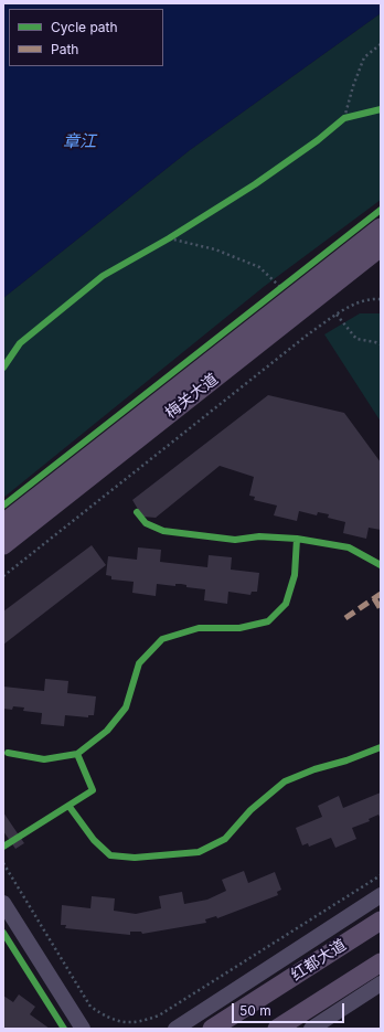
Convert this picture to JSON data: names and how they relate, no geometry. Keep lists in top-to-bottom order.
{
  "streets": {
    "main road": ["梅关大道", "红都大道"]
  },
  "water": ["章江"],
  "legend": ["Cycle path", "Path"],
  "scale_bar": "50 m"
}
